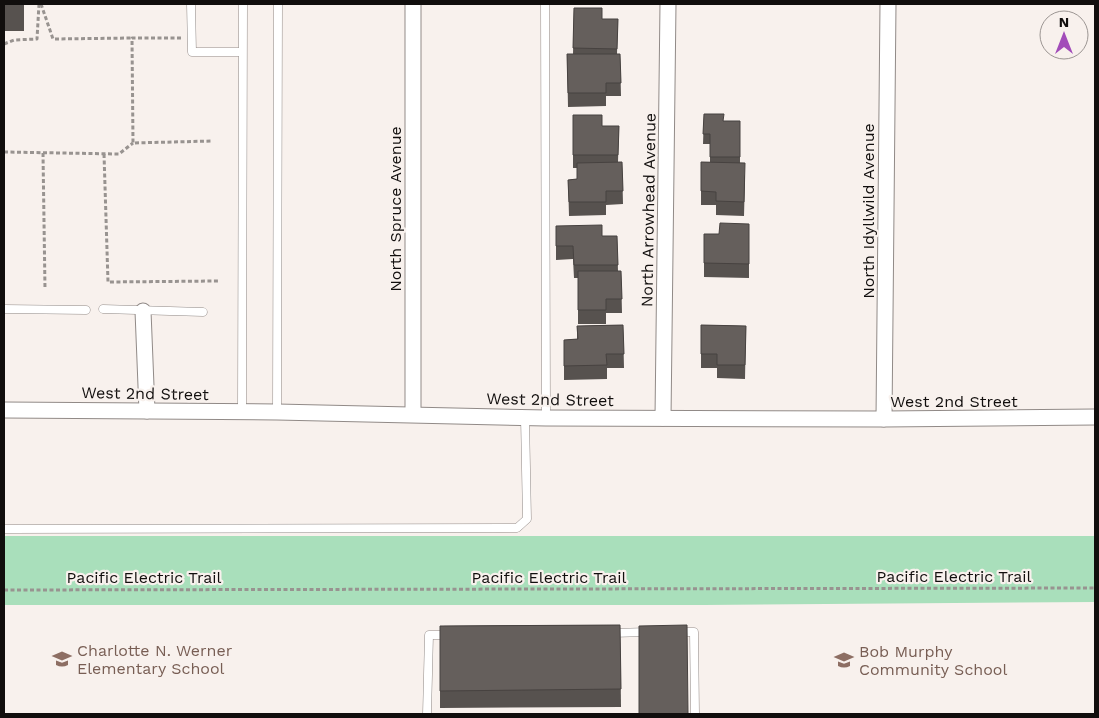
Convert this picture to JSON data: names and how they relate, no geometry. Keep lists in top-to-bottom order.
{
  "streets": {
    "street": [
      "North Spruce Avenue",
      "North Arrowhead Avenue",
      "North Idyllwild Avenue",
      "West 2nd Street"
    ],
    "path": ["Pacific Electric Trail"]
  },
  "crossings": [
    ["North Spruce Avenue", "West 2nd Street"],
    ["North Arrowhead Avenue", "West 2nd Street"],
    ["North Idyllwild Avenue", "West 2nd Street"]
  ],
  "places": {
    "school or university": ["Charlotte N. Werner Elementary School", "Bob Murphy Community School"]
  },
  "north": "top"
}
